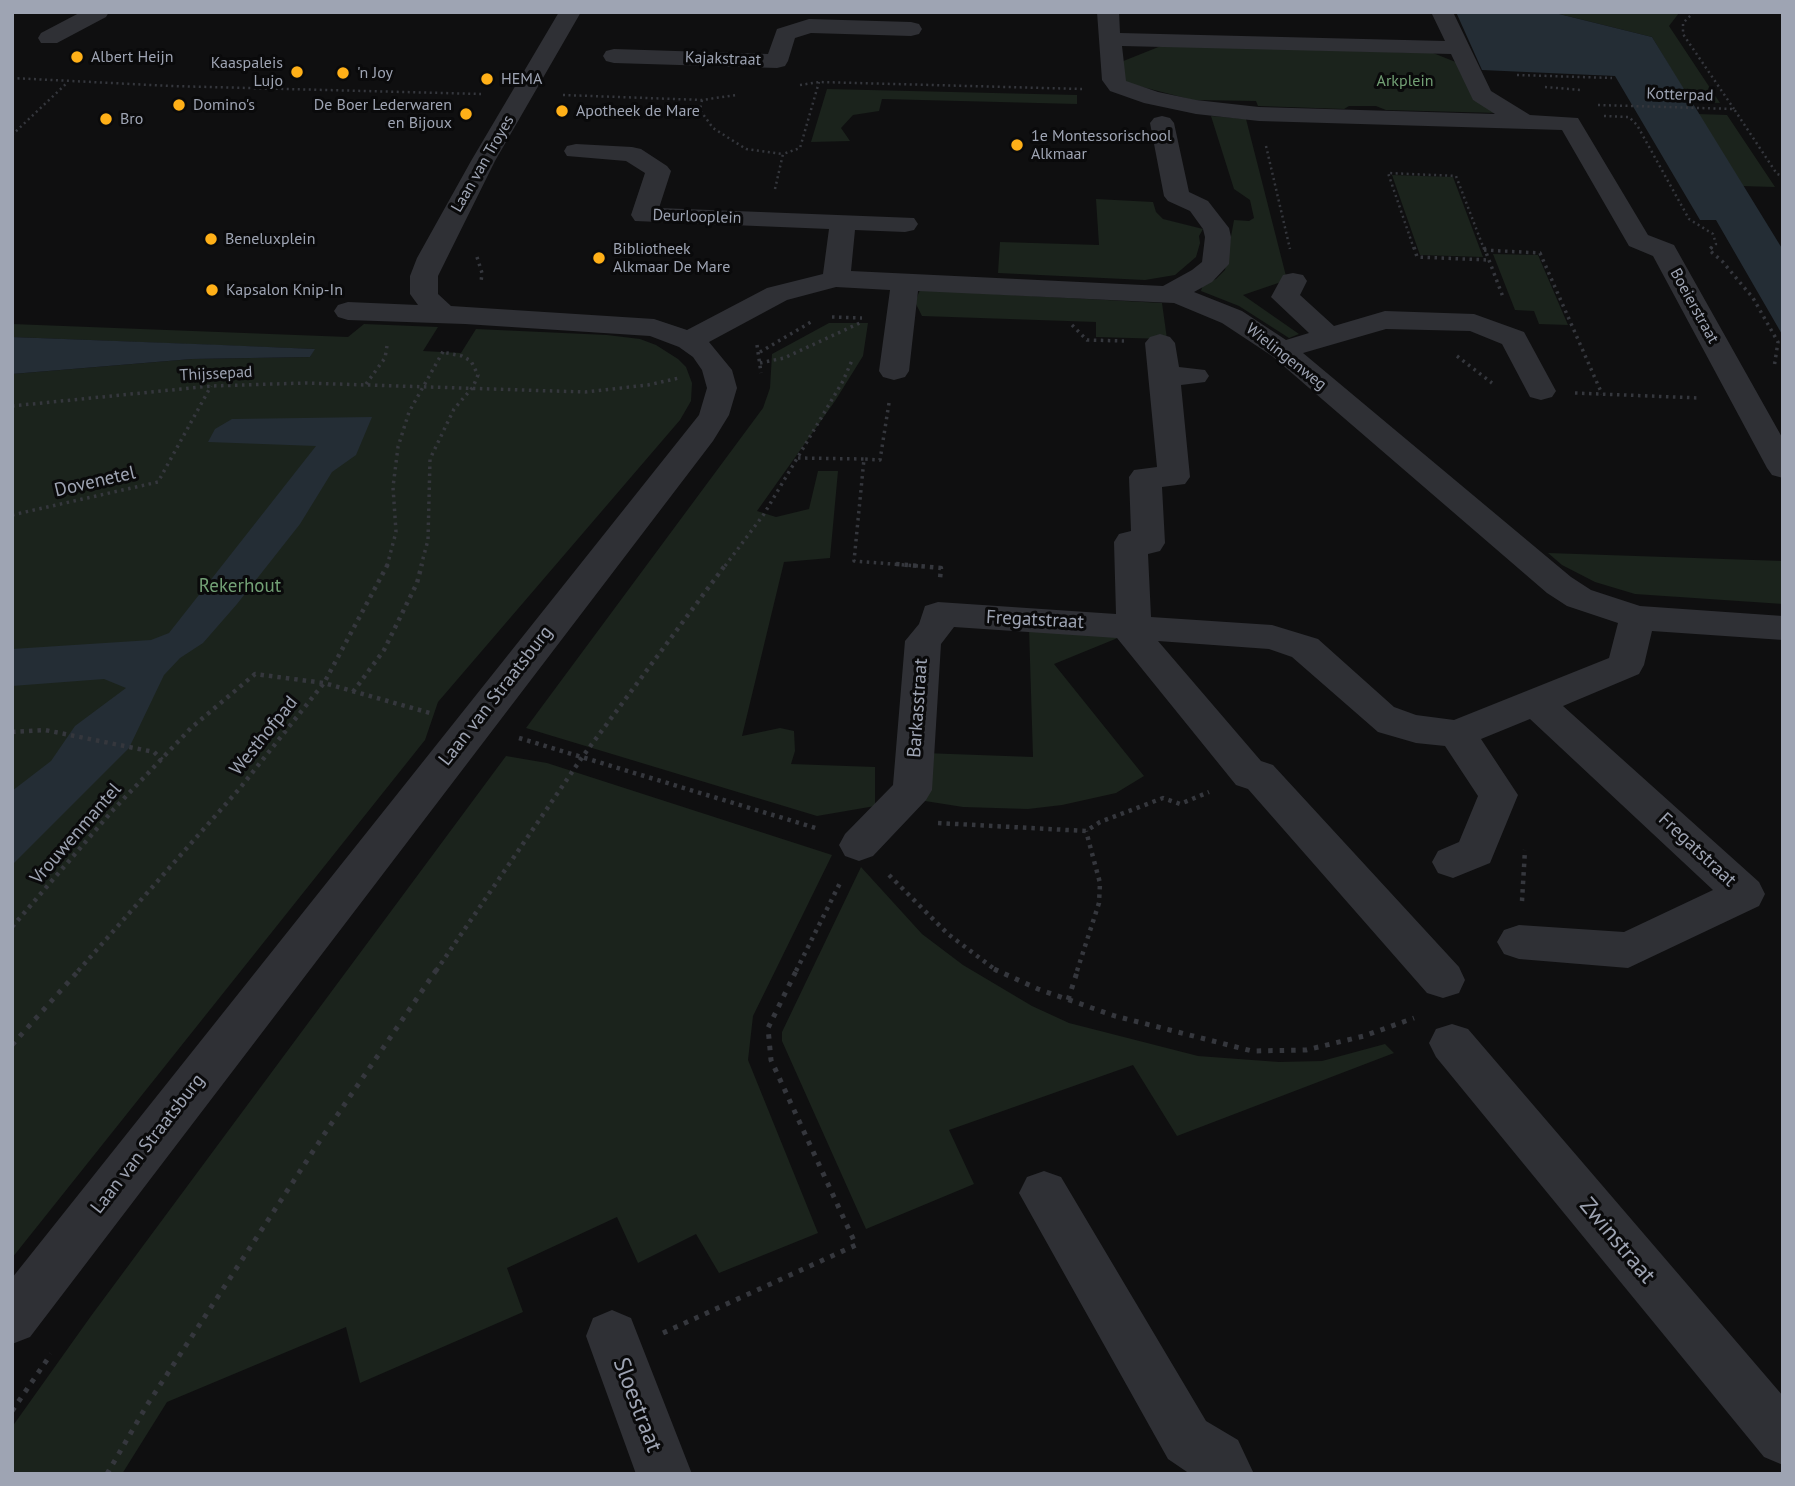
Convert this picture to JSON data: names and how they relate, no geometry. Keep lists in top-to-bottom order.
{
  "streets": {
    "street": [
      "Kajakstraat",
      "Laan van Troyes",
      "Deurlooplein",
      "Boeierstraat",
      "Wielingenweg",
      "Fregatstraat",
      "Laan van Straatsburg",
      "Barkasstraat",
      "Zwinstraat",
      "Sloestraat"
    ],
    "path": [
      "Kotterpad",
      "Thijssepad",
      "Dovenetel",
      "Westhofpad",
      "Vrouwenmantel"
    ]
  },
  "crossings": [
    ["Wielingenweg", "Fregatstraat"],
    ["Thijssepad", "Dovenetel"],
    ["Thijssepad", "Laan van Straatsburg"],
    ["Thijssepad", "Westhofpad"],
    ["Fregatstraat", "Barkasstraat"],
    ["Westhofpad", "Vrouwenmantel"]
  ],
  "parks": ["Arkplein", "Rekerhout"],
  "places": [
    "Albert Heijn",
    "Kaaspaleis Lujo",
    "'n Joy",
    "HEMA",
    "Domino's",
    "Apotheek de Mare",
    "De Boer Lederwaren en Bijoux",
    "Bro",
    "1e Montessorischool Alkmaar",
    "Beneluxplein",
    "Bibliotheek Alkmaar De Mare",
    "Kapsalon Knip-In"
  ]
}
